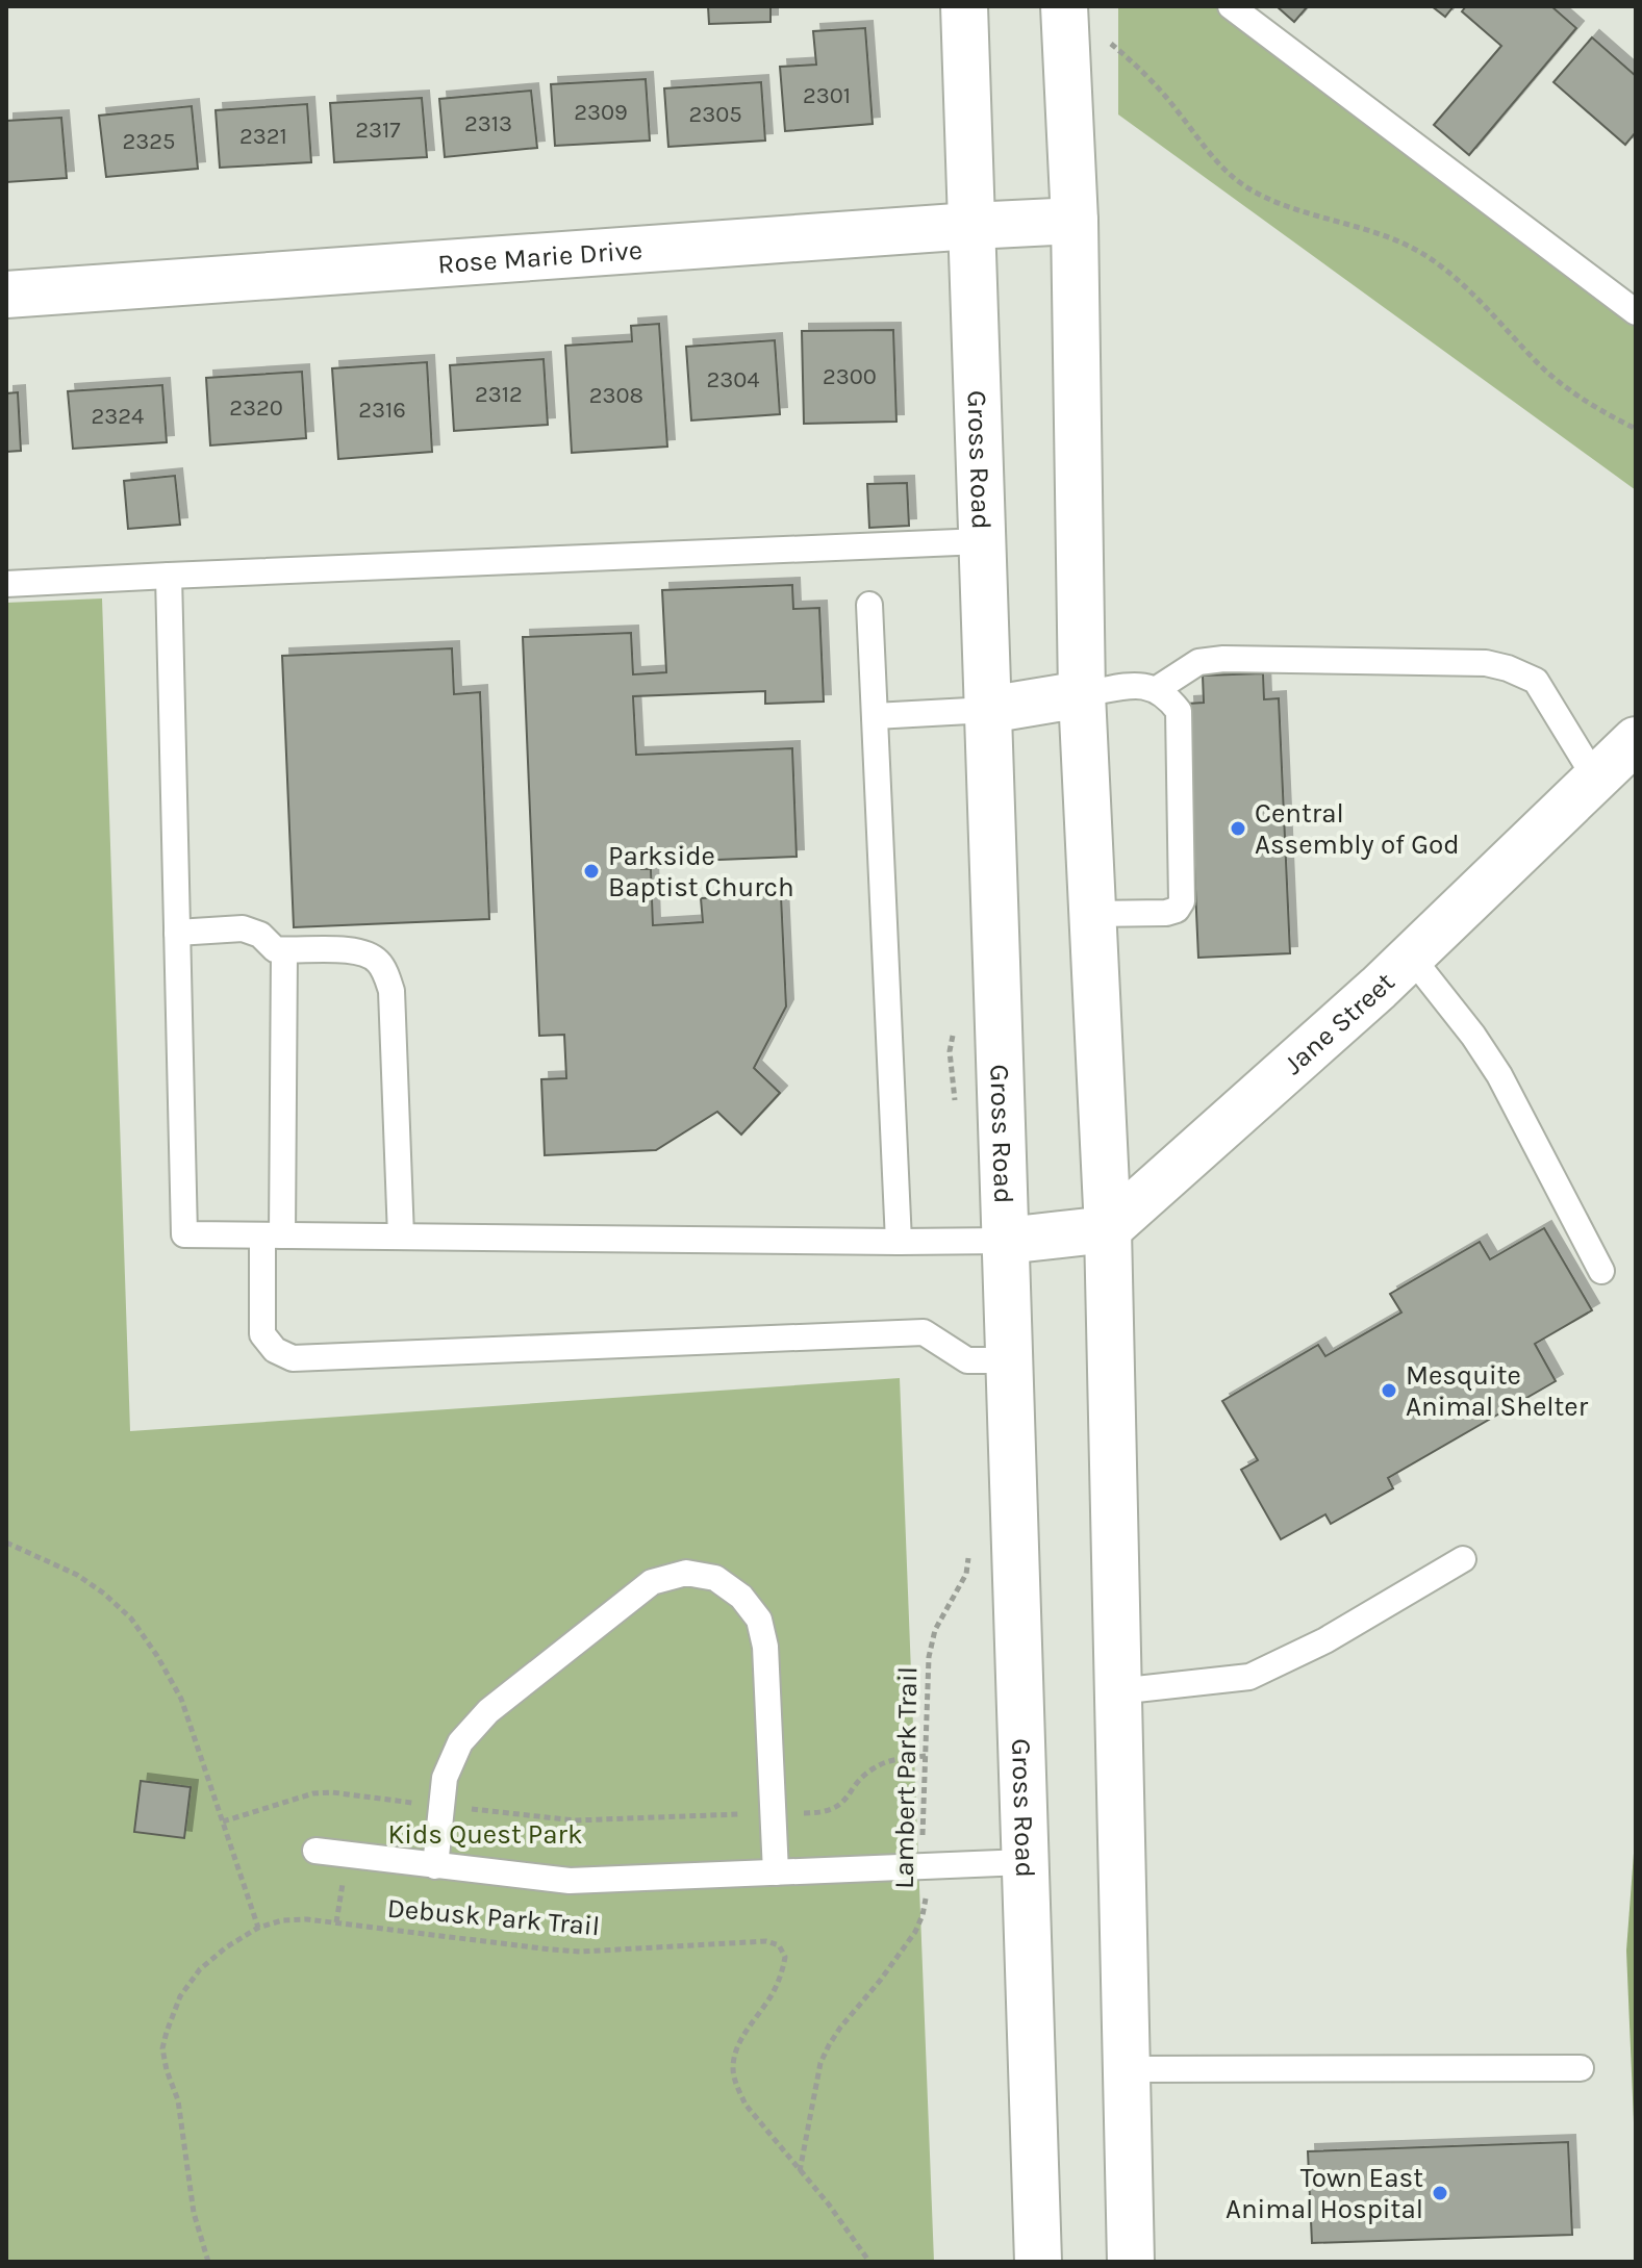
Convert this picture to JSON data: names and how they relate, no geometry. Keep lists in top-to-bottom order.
{
  "streets": {
    "main road": ["Rose Marie Drive", "Gross Road", "Jane Street"],
    "path": ["Lambert Park Trail", "Debusk Park Trail"]
  },
  "crossings": [
    ["Rose Marie Drive", "Gross Road"],
    ["Lambert Park Trail", "Debusk Park Trail"]
  ],
  "parks": ["Kids Quest Park"],
  "places": [
    "Central Assembly of God",
    "Parkside Baptist Church",
    "Mesquite Animal Shelter",
    "Town East Animal Hospital"
  ],
  "house_numbers": [
    "2301",
    "2309",
    "2305",
    "2313",
    "2317",
    "2321",
    "2325",
    "2300",
    "2304",
    "2312",
    "2308",
    "2320",
    "2316",
    "2324"
  ]
}
